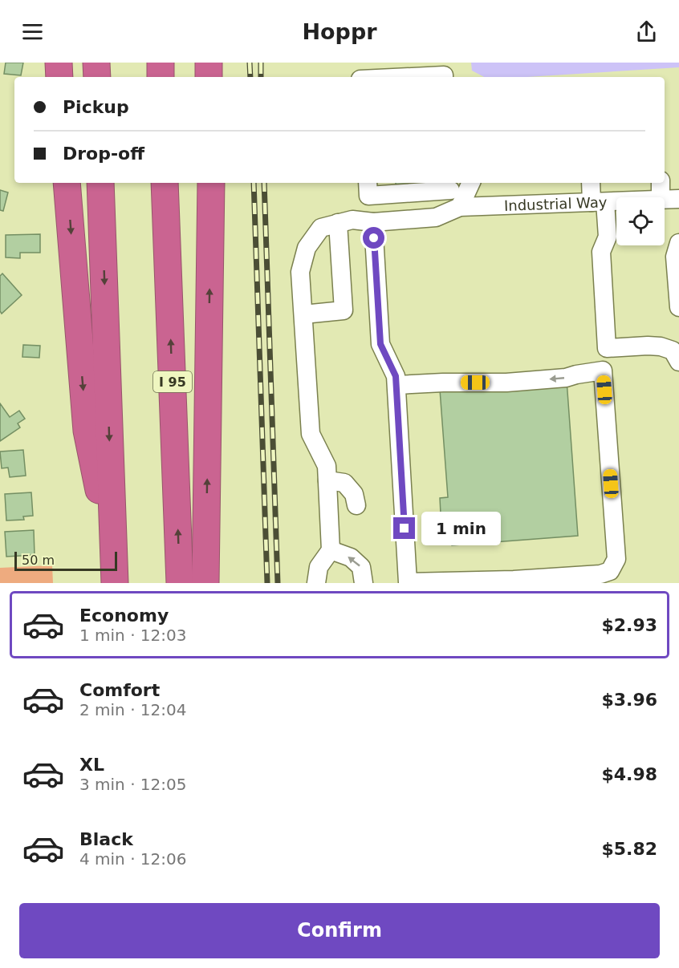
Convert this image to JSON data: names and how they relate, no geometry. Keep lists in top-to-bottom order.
{
  "streets": {
    "highway": ["I 95"],
    "street": ["Industrial Way"]
  },
  "scale_bar": "50 m",
  "page": {
    "header": "Hoppr",
    "banner": ["Pickup", "Drop-off"],
    "bubble": "1 min",
    "scale": "50 m",
    "list": [
      {
        "name": "Economy",
        "note": "1 min · 12:03",
        "value": "$2.93"
      },
      {
        "name": "Comfort",
        "note": "2 min · 12:04",
        "value": "$3.96"
      },
      {
        "name": "XL",
        "note": "3 min · 12:05",
        "value": "$4.98"
      },
      {
        "name": "Black",
        "note": "4 min · 12:06",
        "value": "$5.82"
      }
    ],
    "buttons": "Confirm"
  }
}
